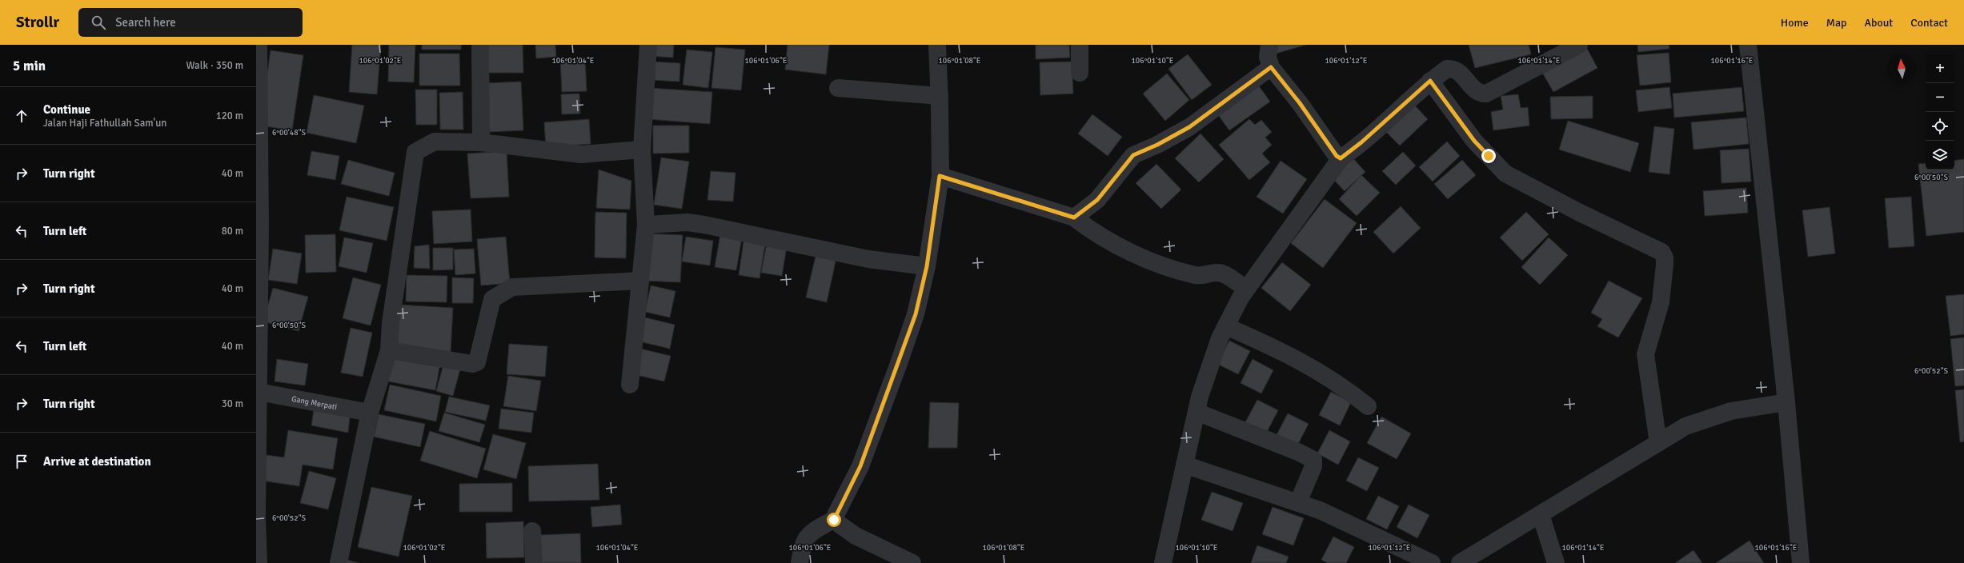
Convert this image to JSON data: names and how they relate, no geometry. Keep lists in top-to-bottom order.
{
  "streets": {
    "street": ["Gang Merpati"]
  },
  "north": "top",
  "page": {
    "header": "Strollr",
    "search": "Search here",
    "nav": [
      "Home",
      "Map",
      "About",
      "Contact"
    ],
    "heading": ["5 min", "Walk · 350 m"],
    "map_buttons": ["+", "−"],
    "list": [
      ["Continue", "Jalan Haji Fathullah Sam'un", "120 m"],
      ["Turn right", "40 m"],
      ["Turn left", "80 m"],
      ["Turn right", "40 m"],
      ["Turn left", "40 m"],
      ["Turn right", "30 m"],
      "Arrive at destination"
    ]
  },
  "coordinates": [
    "106°01'02\"E",
    "106°01'04\"E",
    "106°01'06\"E",
    "106°01'08\"E",
    "106°01'10\"E",
    "106°01'12\"E",
    "106°01'14\"E",
    "106°01'16\"E",
    "6°00'48\"S",
    "6°00'50\"S",
    "6°00'52\"S"
  ]
}
